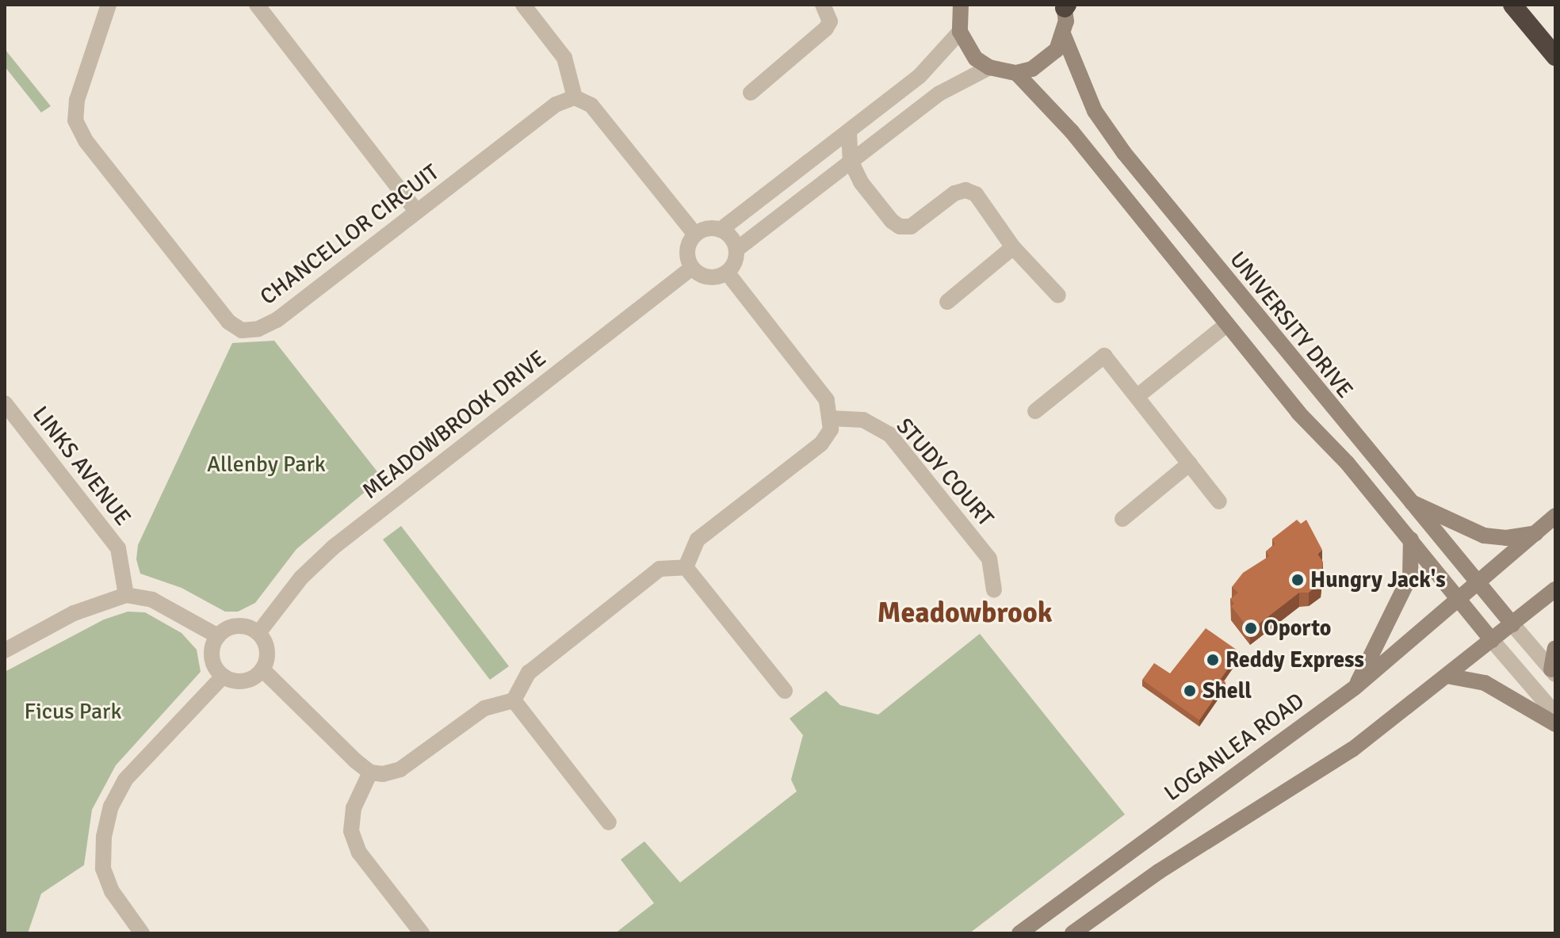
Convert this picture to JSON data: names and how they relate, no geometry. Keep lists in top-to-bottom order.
{
  "streets": {
    "main road": ["UNIVERSITY DRIVE", "LOGANLEA ROAD"],
    "street": [
      "CHANCELLOR CIRCUIT",
      "MEADOWBROOK DRIVE",
      "LINKS AVENUE",
      "STUDY COURT"
    ]
  },
  "crossings": [
    ["UNIVERSITY DRIVE", "LOGANLEA ROAD"]
  ],
  "districts": ["Meadowbrook"],
  "parks": ["Allenby Park", "Ficus Park"],
  "places": [
    "Hungry Jack's",
    "Oporto",
    "Reddy Express",
    "Shell"
  ]
}
